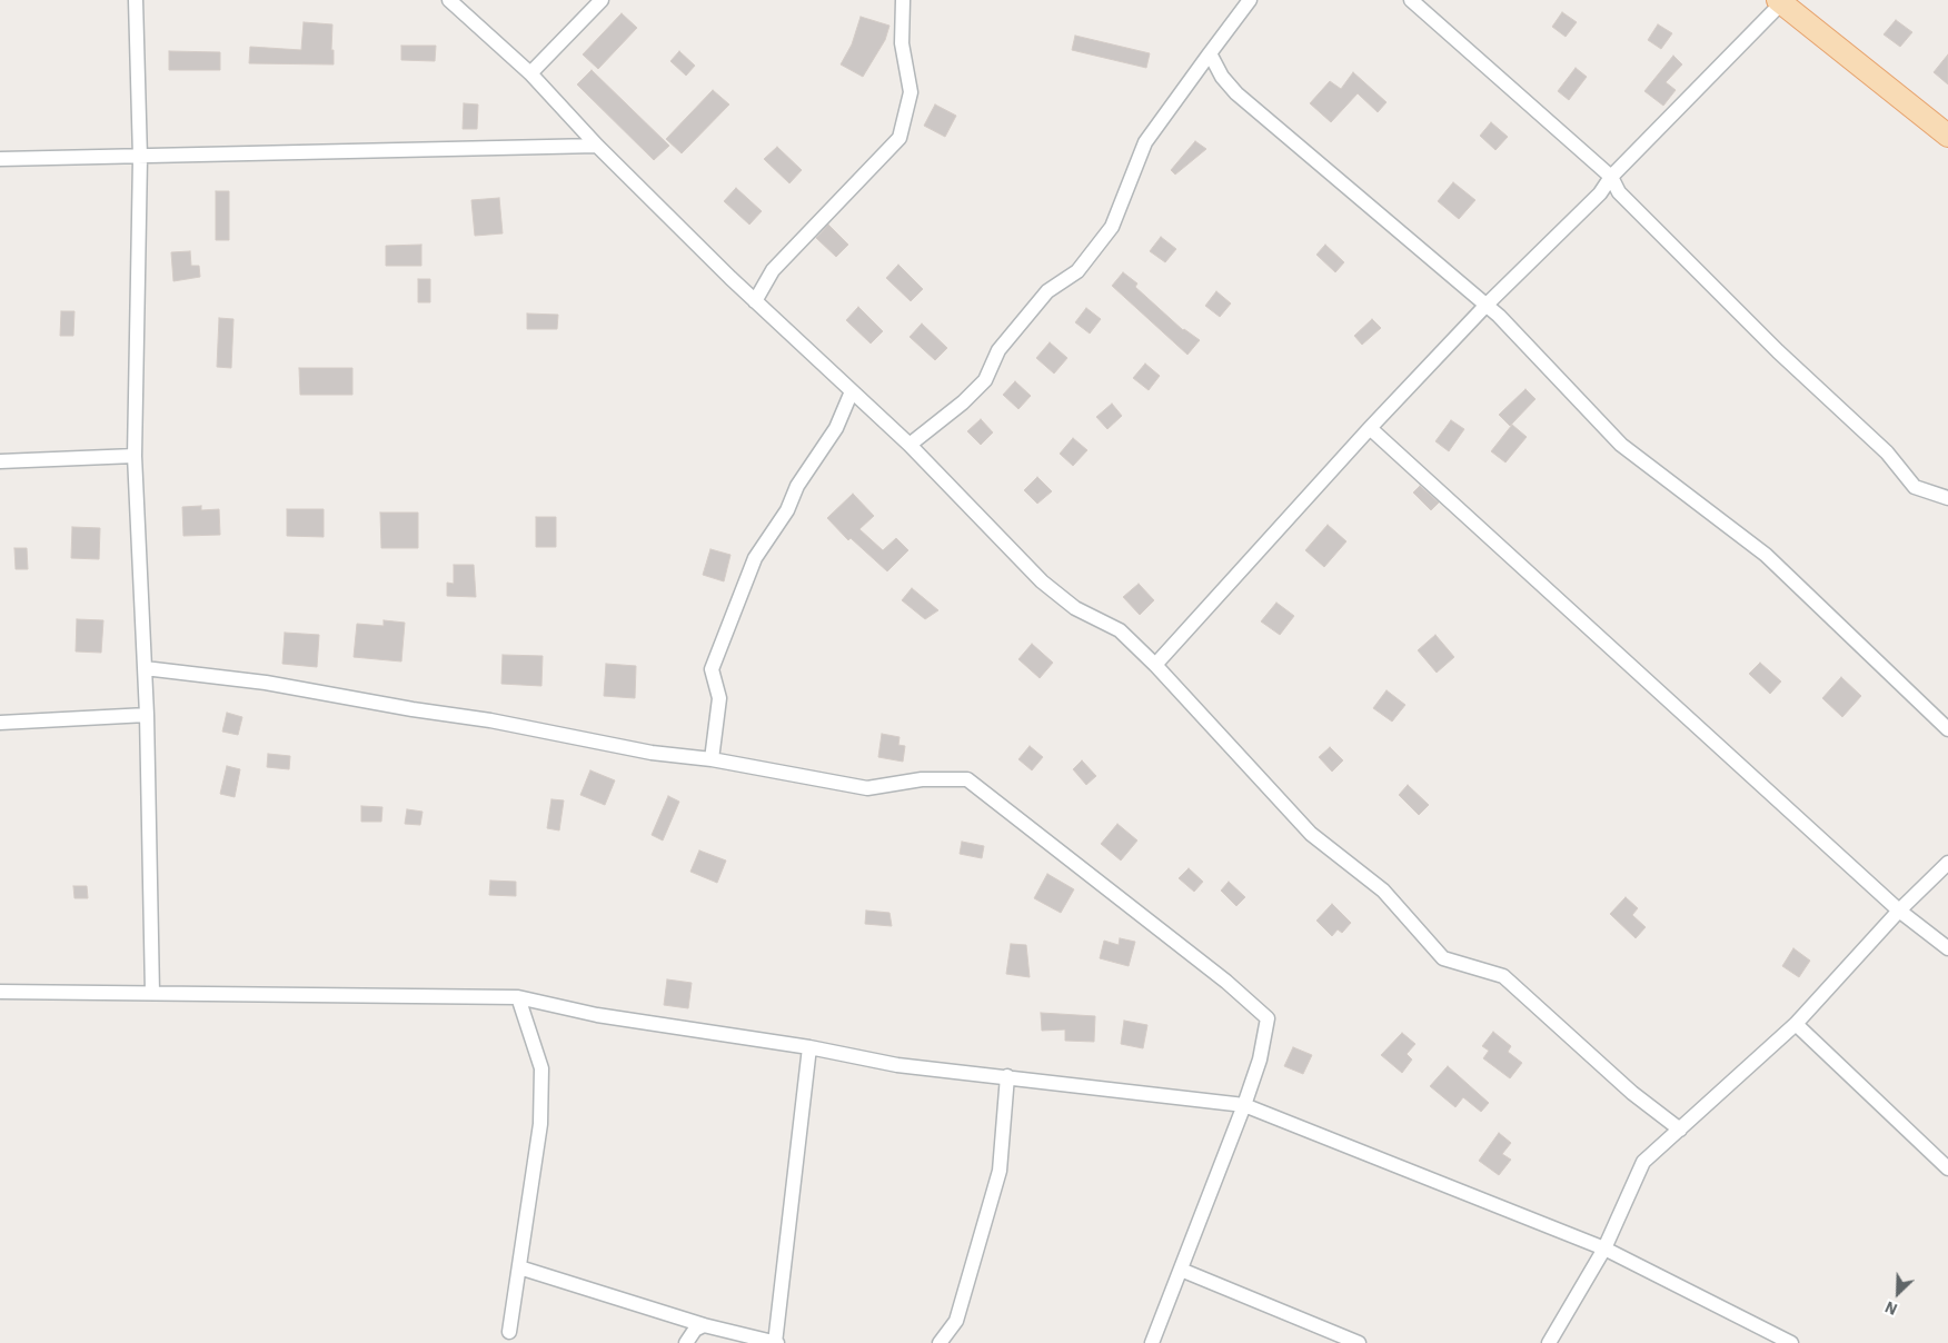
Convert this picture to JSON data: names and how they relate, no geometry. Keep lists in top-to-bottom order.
{
  "north": "bottom left"
}
